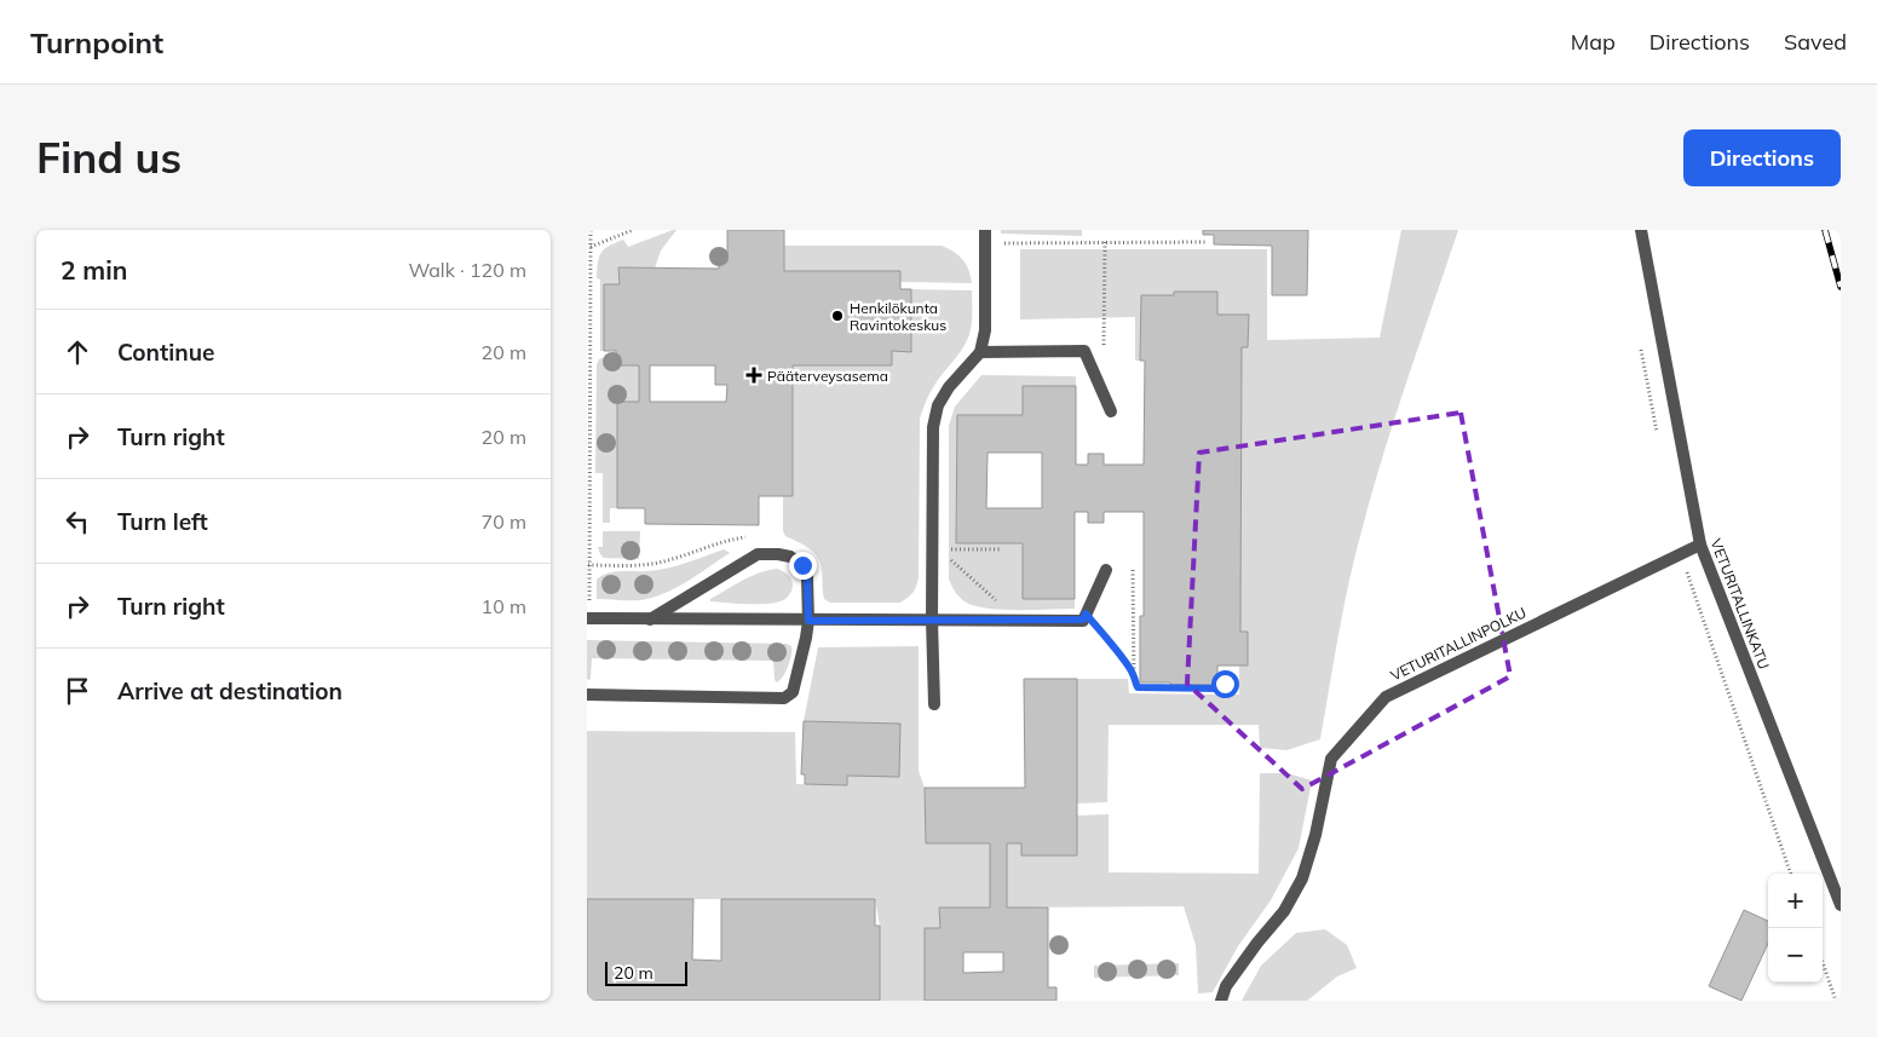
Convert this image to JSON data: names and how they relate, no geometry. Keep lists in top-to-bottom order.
{
  "streets": {
    "street": ["VETURITALLINKATU", "VETURITALLINPOLKU"]
  },
  "crossings": [
    ["VETURITALLINKATU", "VETURITALLINPOLKU"]
  ],
  "places": {
    "other": ["Henkilökunta Ravintokeskus"],
    "health": ["Pääterveysasema"]
  },
  "scale_bar": "20 m",
  "page": {
    "header": "Turnpoint",
    "nav": ["Map", "Directions", "Saved"],
    "buttons": "Directions",
    "title": "Find us",
    "heading": ["2 min", "Walk · 120 m"],
    "list": [
      ["Continue", "20 m"],
      ["Turn right", "20 m"],
      ["Turn left", "70 m"],
      ["Turn right", "10 m"],
      "Arrive at destination"
    ],
    "map_buttons": ["+", "−"],
    "scale": "20 m"
  }
}
